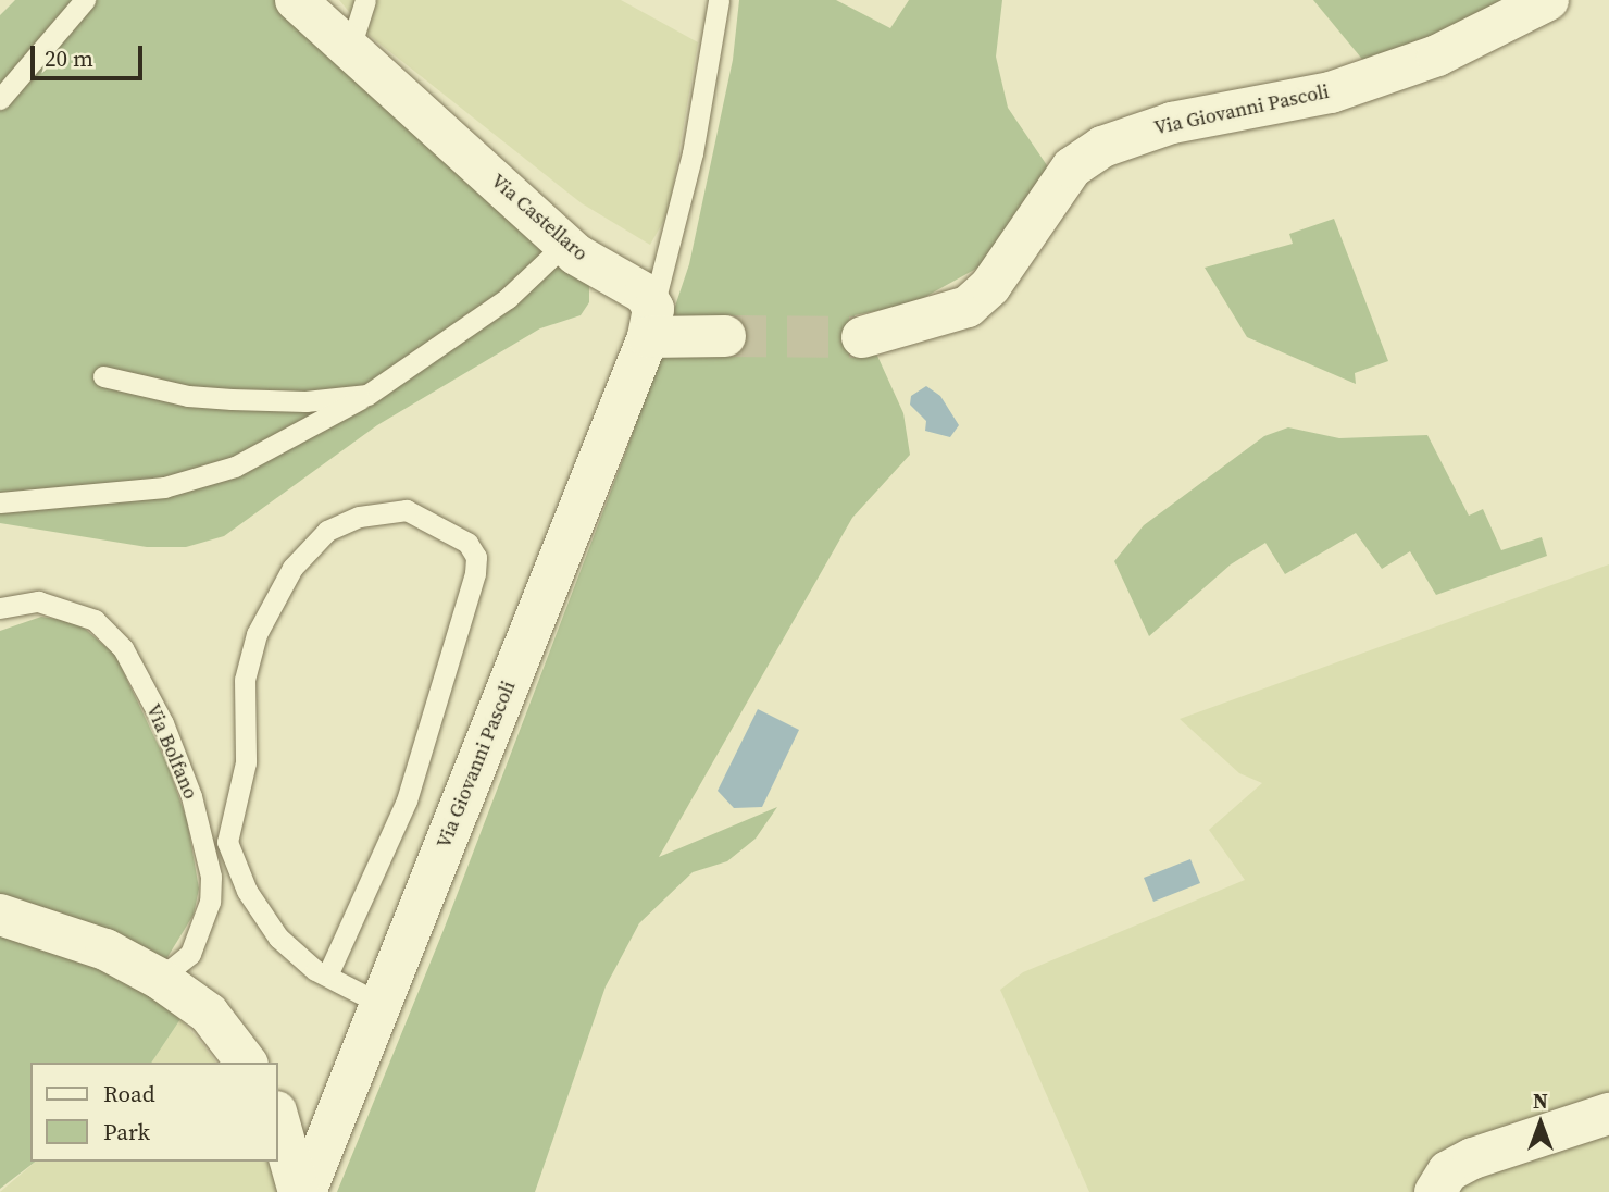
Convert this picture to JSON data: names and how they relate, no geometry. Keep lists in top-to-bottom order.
{
  "streets": {
    "street": ["Via Giovanni Pascoli", "Via Castellaro"],
    "lane": ["Via Bolfano"]
  },
  "crossings": [
    ["Via Giovanni Pascoli", "Via Castellaro"]
  ],
  "legend": ["Road", "Park"],
  "scale_bar": "20 m",
  "north": "top"
}
